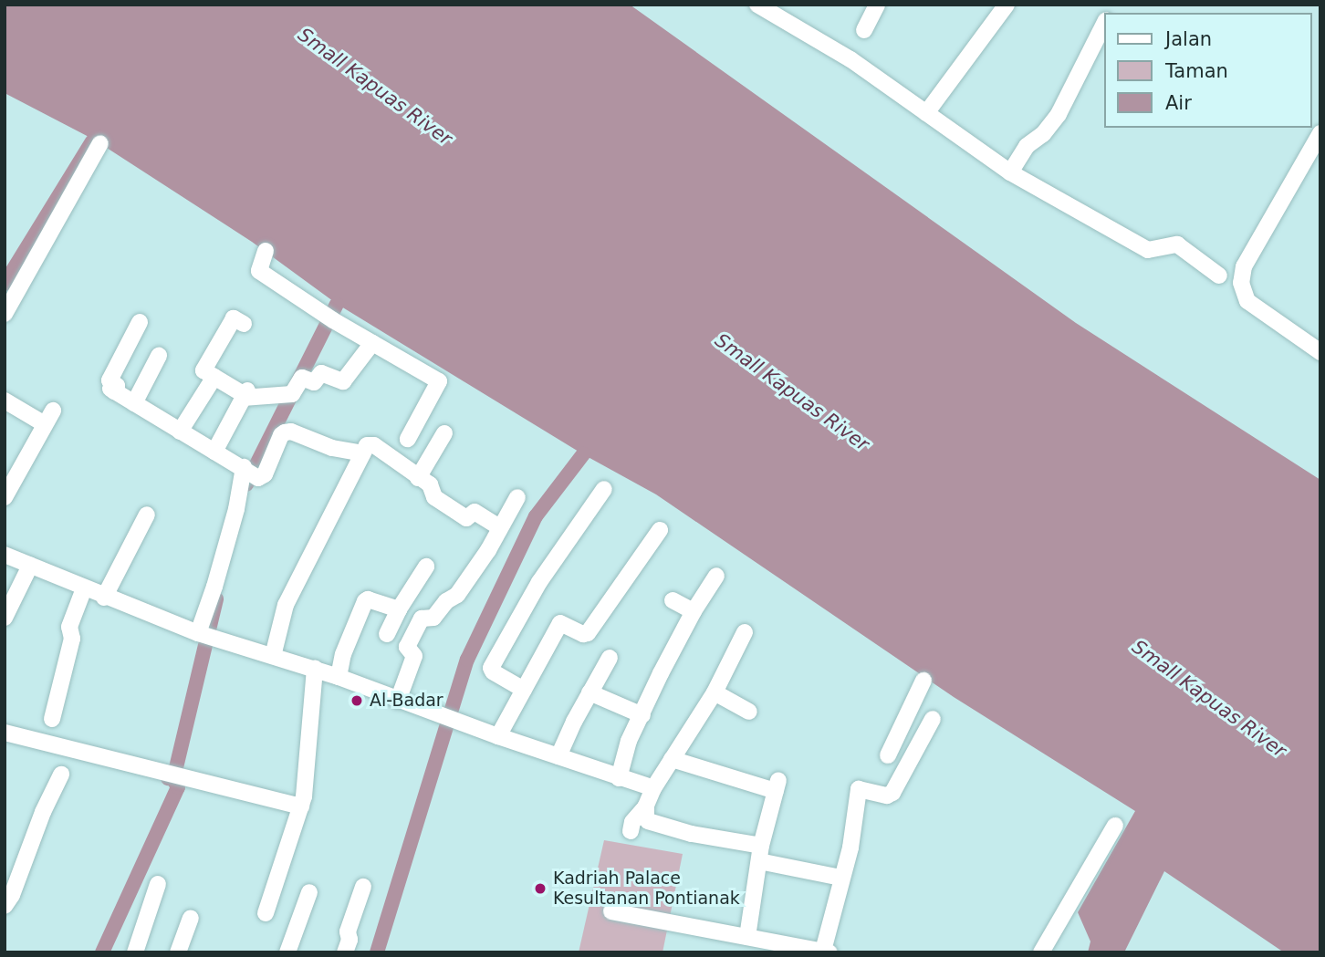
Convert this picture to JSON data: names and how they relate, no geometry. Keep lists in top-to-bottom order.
{
  "water": ["Small Kapuas River"],
  "places": ["Al-Badar", "Kadriah Palace Kesultanan Pontianak"],
  "legend": ["Jalan", "Taman", "Air"]
}
